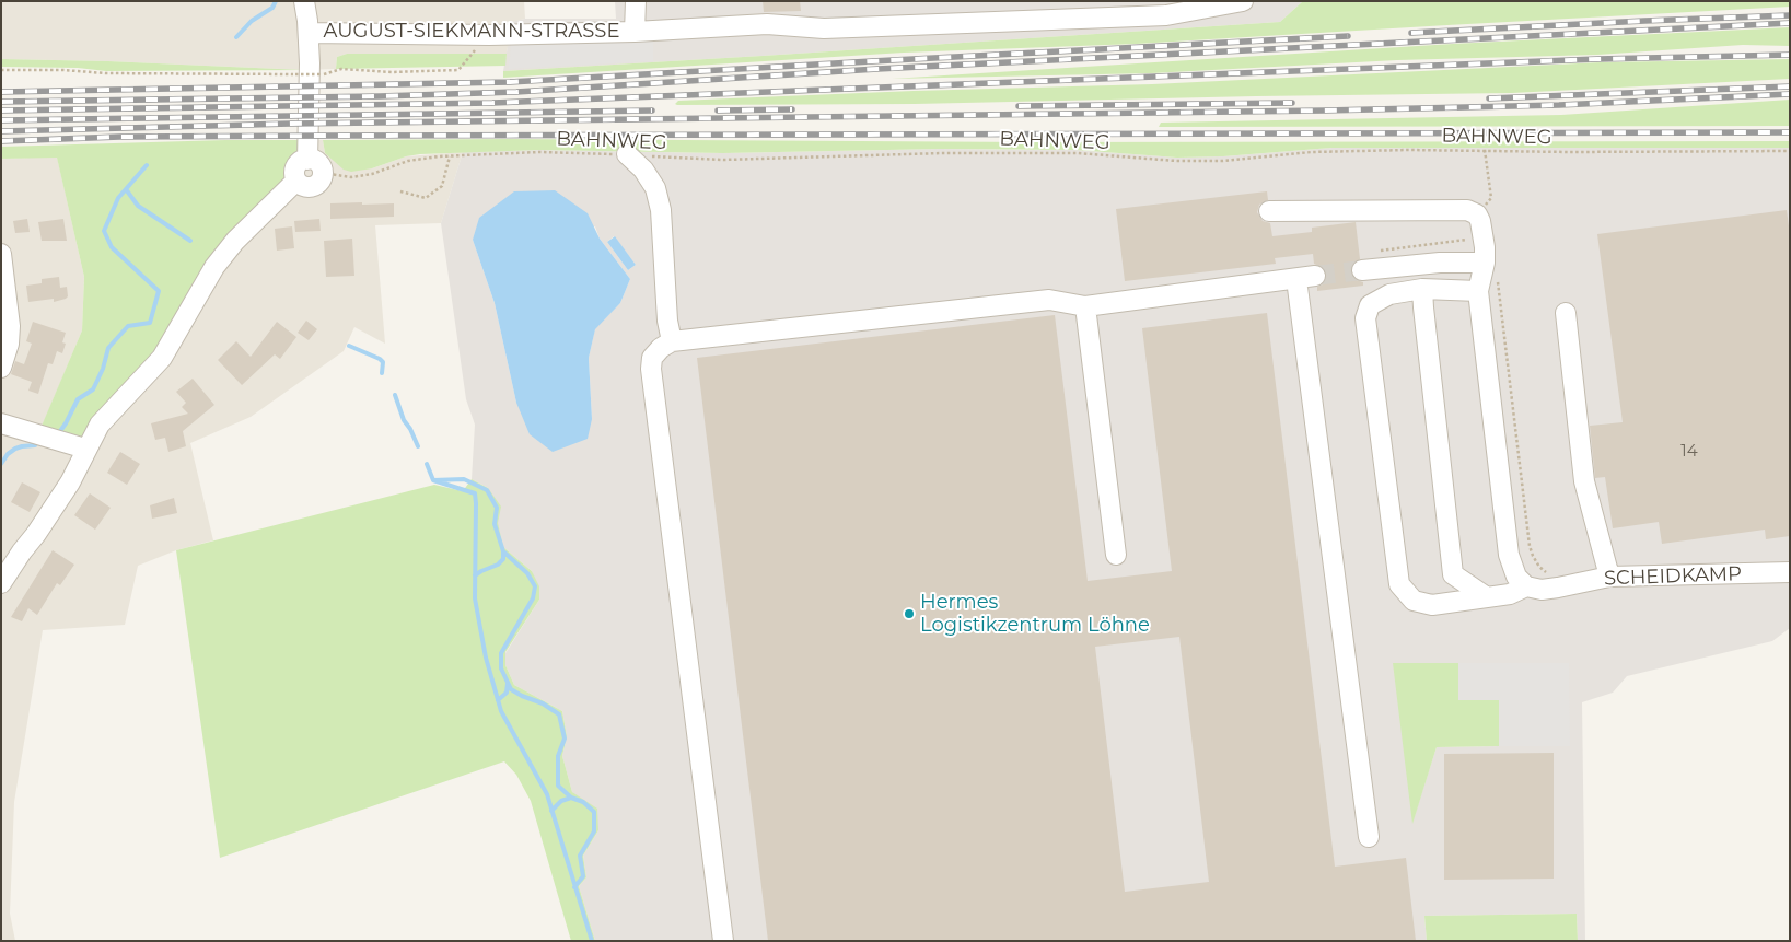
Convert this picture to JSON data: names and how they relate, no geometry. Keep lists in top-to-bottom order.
{
  "streets": {
    "street": ["AUGUST-SIEKMANN-STRASSE", "SCHEIDKAMP"],
    "path": ["BAHNWEG"]
  },
  "places": ["Hermes Logistikzentrum Löhne"],
  "house_numbers": ["14"]
}
